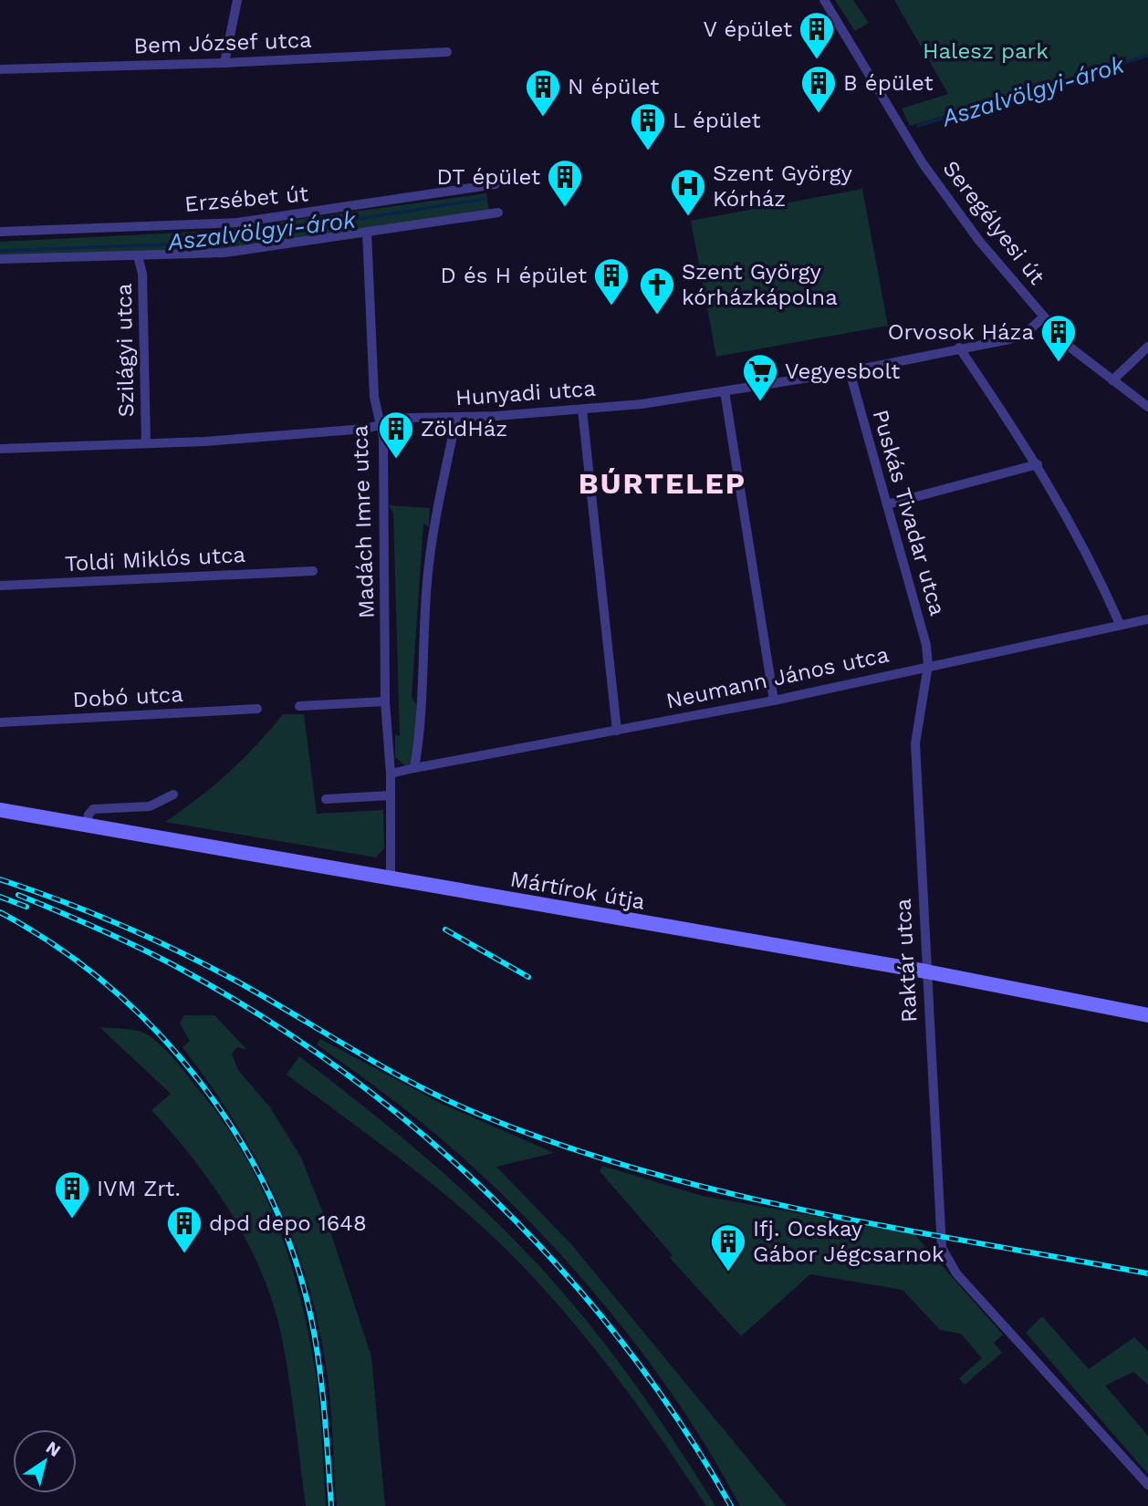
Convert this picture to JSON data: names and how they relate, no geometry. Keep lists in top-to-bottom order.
{
  "streets": {
    "street": [
      "Bem József utca",
      "Erzsébet út",
      "Seregélyesi út",
      "Szilágyi utca",
      "Hunyadi utca",
      "Puskás Tivadar utca",
      "Madách Imre utca",
      "Toldi Miklós utca",
      "Neumann János utca",
      "Dobó utca",
      "Mártírok útja",
      "Raktár utca"
    ]
  },
  "crossings": [
    ["Erzsébet út", "Szilágyi utca"],
    ["Erzsébet út", "Madách Imre utca"],
    ["Seregélyesi út", "Hunyadi utca"],
    ["Szilágyi utca", "Hunyadi utca"],
    ["Hunyadi utca", "Puskás Tivadar utca"],
    ["Hunyadi utca", "Madách Imre utca"],
    ["Puskás Tivadar utca", "Neumann János utca"],
    ["Puskás Tivadar utca", "Raktár utca"],
    ["Madách Imre utca", "Mártírok útja"],
    ["Neumann János utca", "Raktár utca"],
    ["Mártírok útja", "Raktár utca"]
  ],
  "districts": ["BÚRTELEP"],
  "water": ["Aszalvölgyi-árok"],
  "parks": ["Halesz park"],
  "places": {
    "building": [
      "V épület",
      "B épület",
      "N épület",
      "L épület",
      "DT épület",
      "D és H épület",
      "Orvosok Háza",
      "ZöldHáz",
      "IVM Zrt.",
      "dpd depo 1648",
      "Ifj. Ocskay Gábor Jégcsarnok"
    ],
    "hospital": ["Szent György Kórház"],
    "church": ["Szent György kórházkápolna"],
    "supermarket": ["Vegyesbolt"]
  },
  "north": "top right"
}
